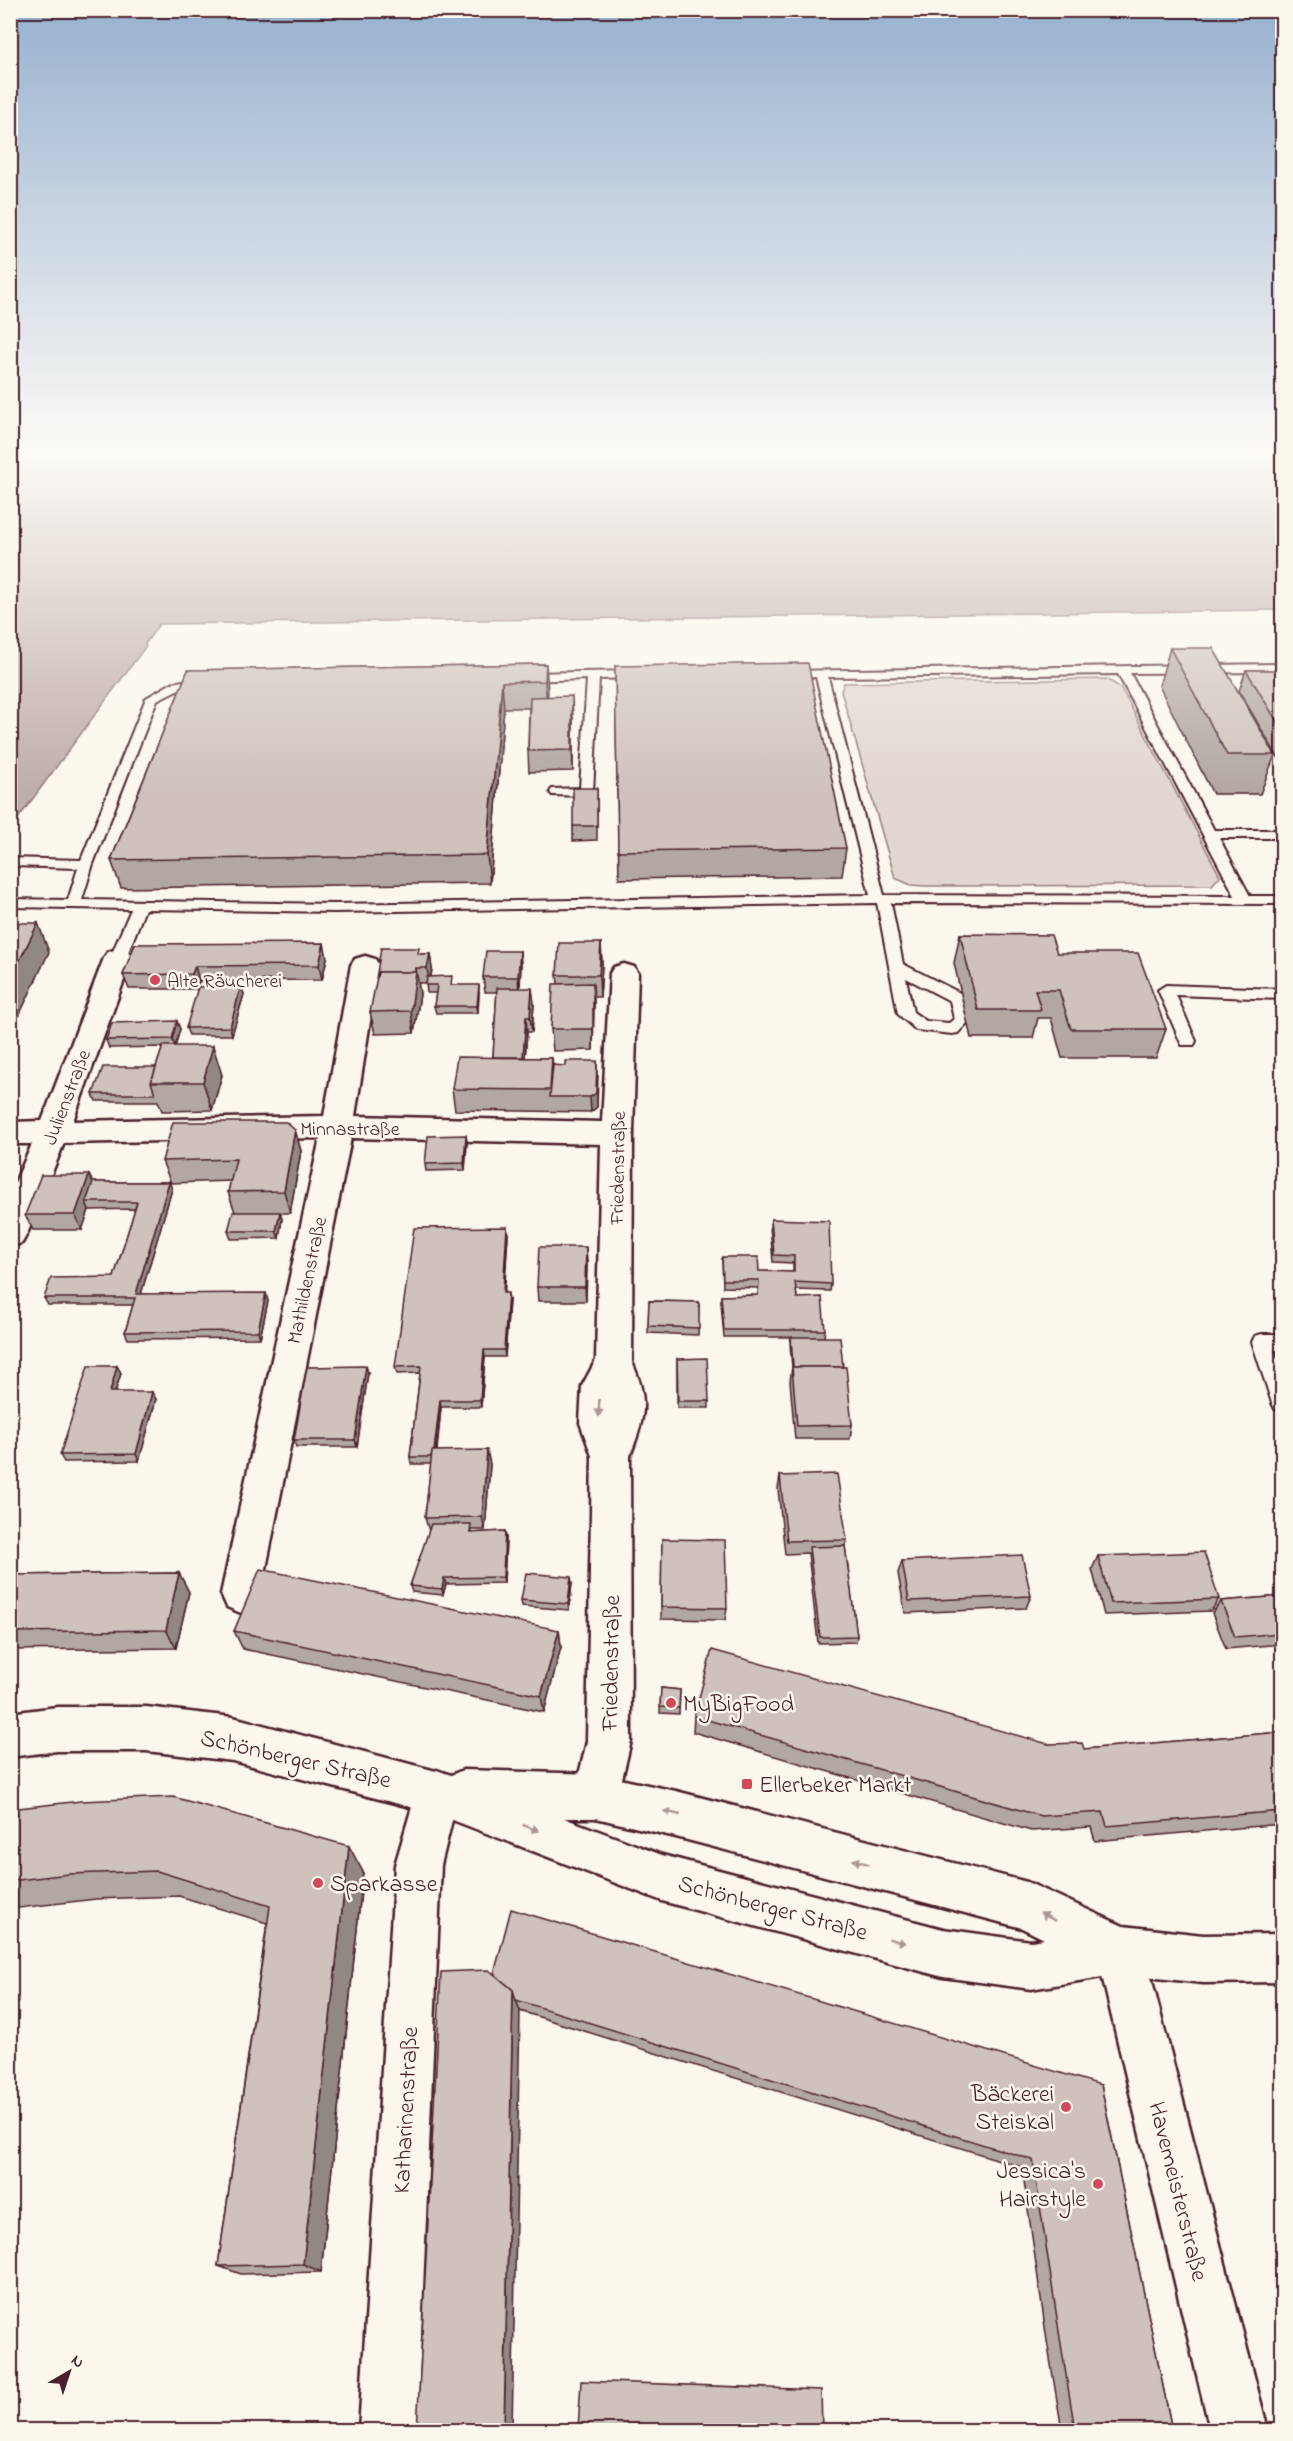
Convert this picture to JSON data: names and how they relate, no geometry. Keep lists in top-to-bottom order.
{
  "streets": {
    "street": [
      "Julienstraße",
      "Minnastraße",
      "Friedenstraße",
      "Mathildenstraße",
      "Schönberger Straße",
      "Katharinenstraße",
      "Havemeisterstraße"
    ]
  },
  "crossings": [
    ["Julienstraße", "Minnastraße"],
    ["Minnastraße", "Friedenstraße"],
    ["Minnastraße", "Mathildenstraße"],
    ["Friedenstraße", "Schönberger Straße"],
    ["Schönberger Straße", "Katharinenstraße"],
    ["Schönberger Straße", "Havemeisterstraße"]
  ],
  "places": {
    "other": [
      "Alte Räucherei",
      "MyBigFood",
      "Sparkasse",
      "Bäckerei Steiskal",
      "Jessica's Hairstyle"
    ],
    "transit": ["Ellerbeker Markt"]
  },
  "north": "top right"
}
